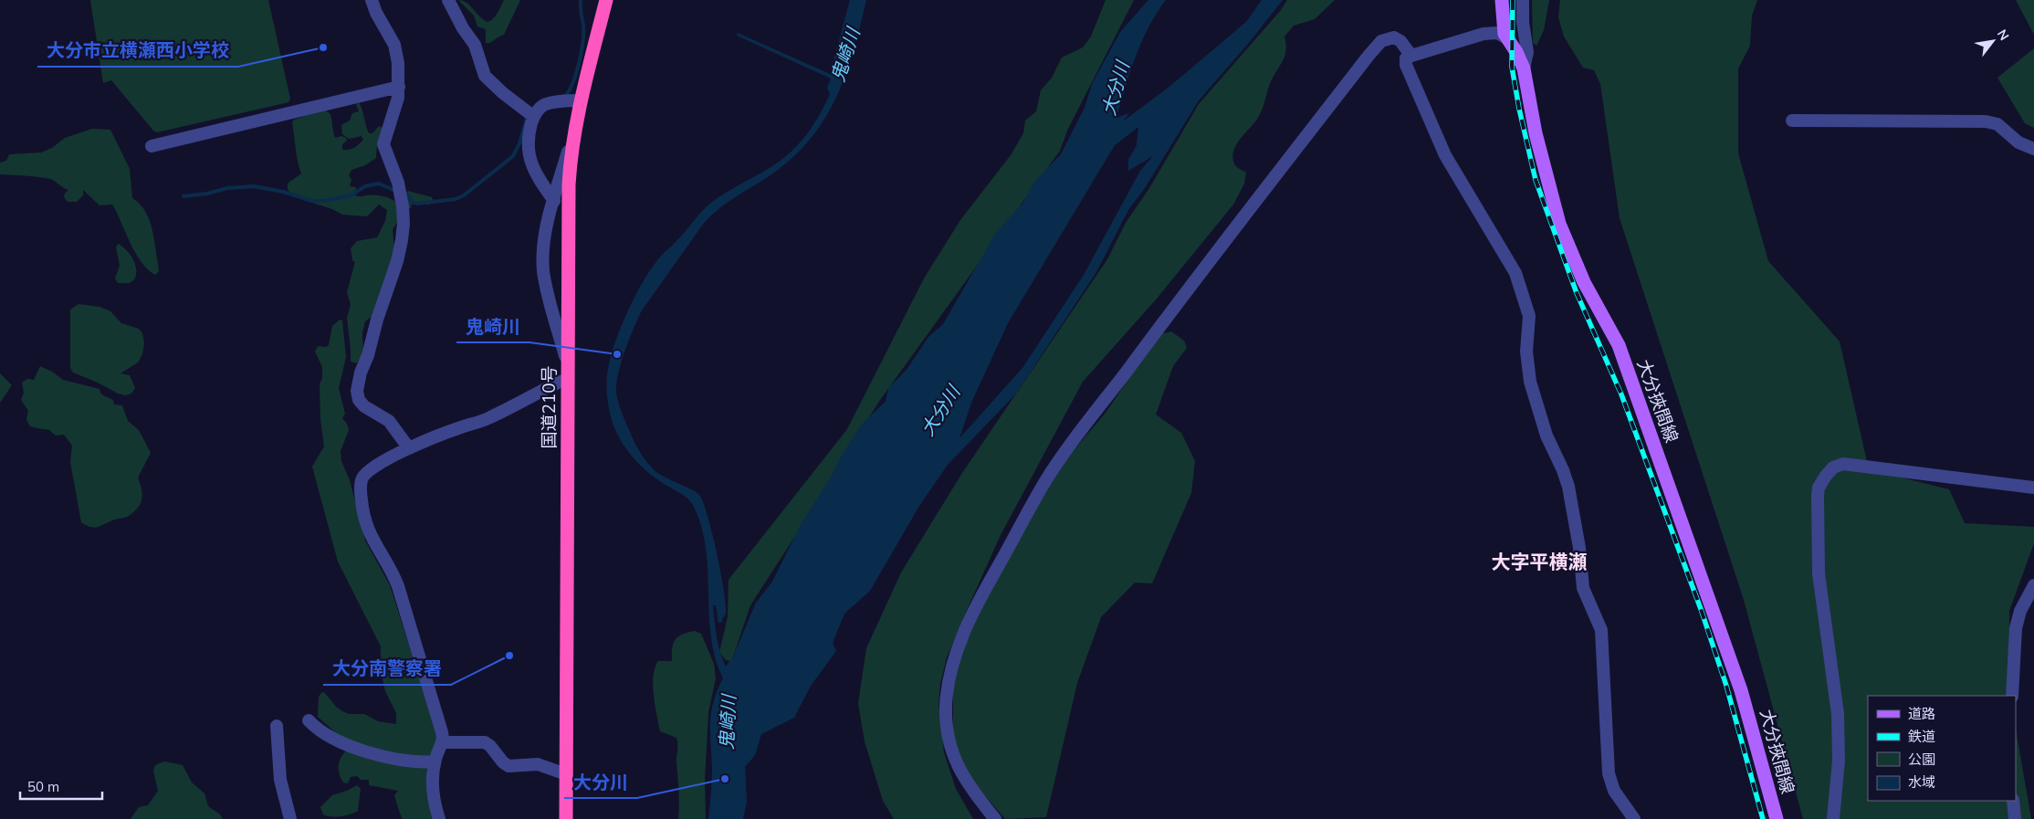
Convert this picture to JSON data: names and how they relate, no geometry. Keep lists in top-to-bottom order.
{
  "streets": {
    "highway": ["国道210号"],
    "main road": ["大分挾間線"]
  },
  "districts": ["大字平横瀬"],
  "water": ["鬼崎川", "大分川"],
  "places": [
    "大分市立横瀬西小学校",
    "鬼崎川",
    "大分南警察署",
    "大分川"
  ],
  "legend": [
    "道路",
    "鉄道",
    "公園",
    "水域"
  ],
  "scale_bar": "50 m",
  "north": "top right"
}
